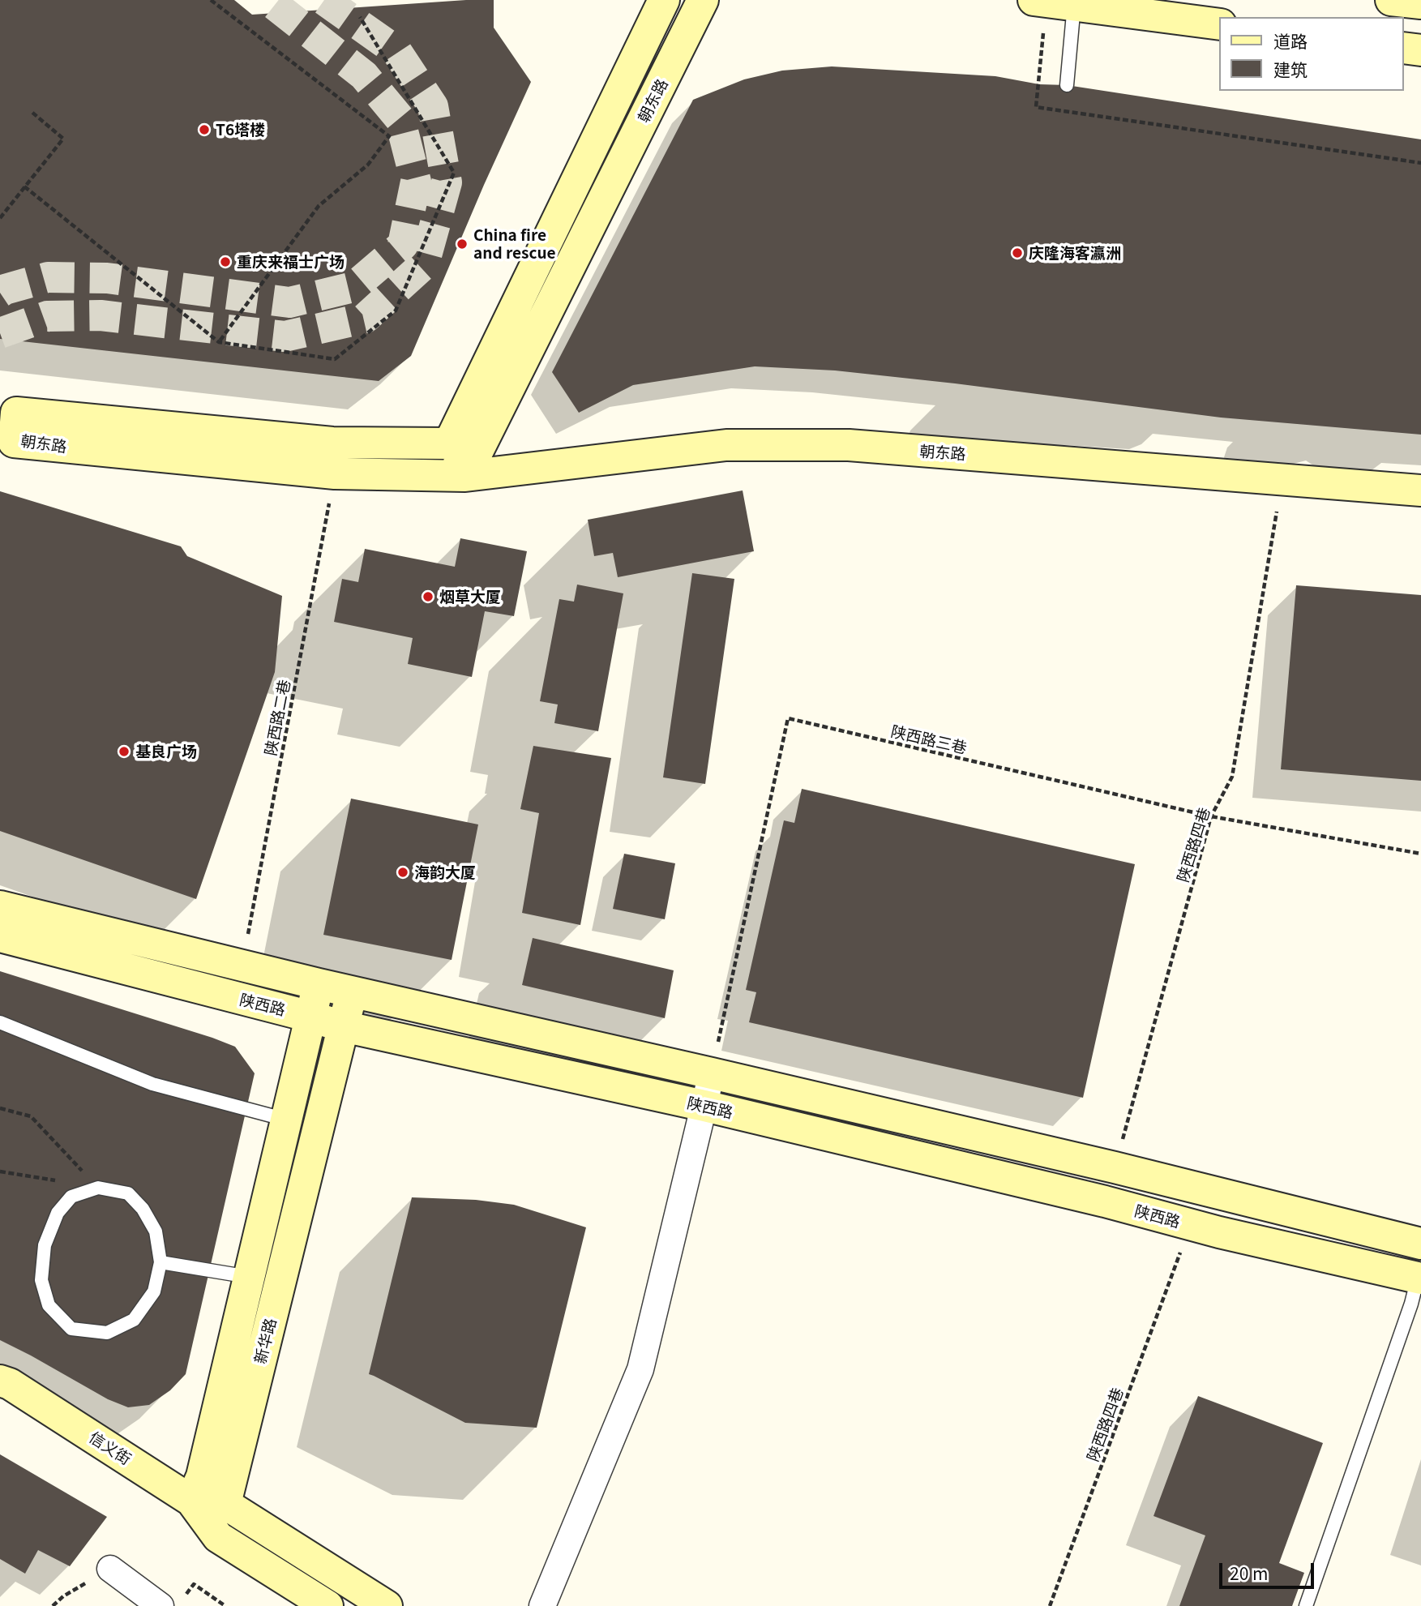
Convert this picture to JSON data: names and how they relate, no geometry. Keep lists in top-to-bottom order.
{
  "streets": {
    "main road": [
      "朝东路",
      "陕西路",
      "新华路",
      "信义街"
    ],
    "path": ["陕西路二巷", "陕西路三巷", "陕西路四巷"]
  },
  "crossings": [
    ["朝东路", "陕西路二巷"],
    ["朝东路", "陕西路四巷"],
    ["陕西路三巷", "陕西路四巷"],
    ["陕西路", "新华路"],
    ["新华路", "信义街"]
  ],
  "places": [
    "T6塔楼",
    "China fire and rescue",
    "庆隆海客瀛洲",
    "重庆来福士广场",
    "烟草大厦",
    "基良广场",
    "海韵大厦"
  ],
  "legend": ["道路", "建筑"],
  "scale_bar": "20 m"
}
